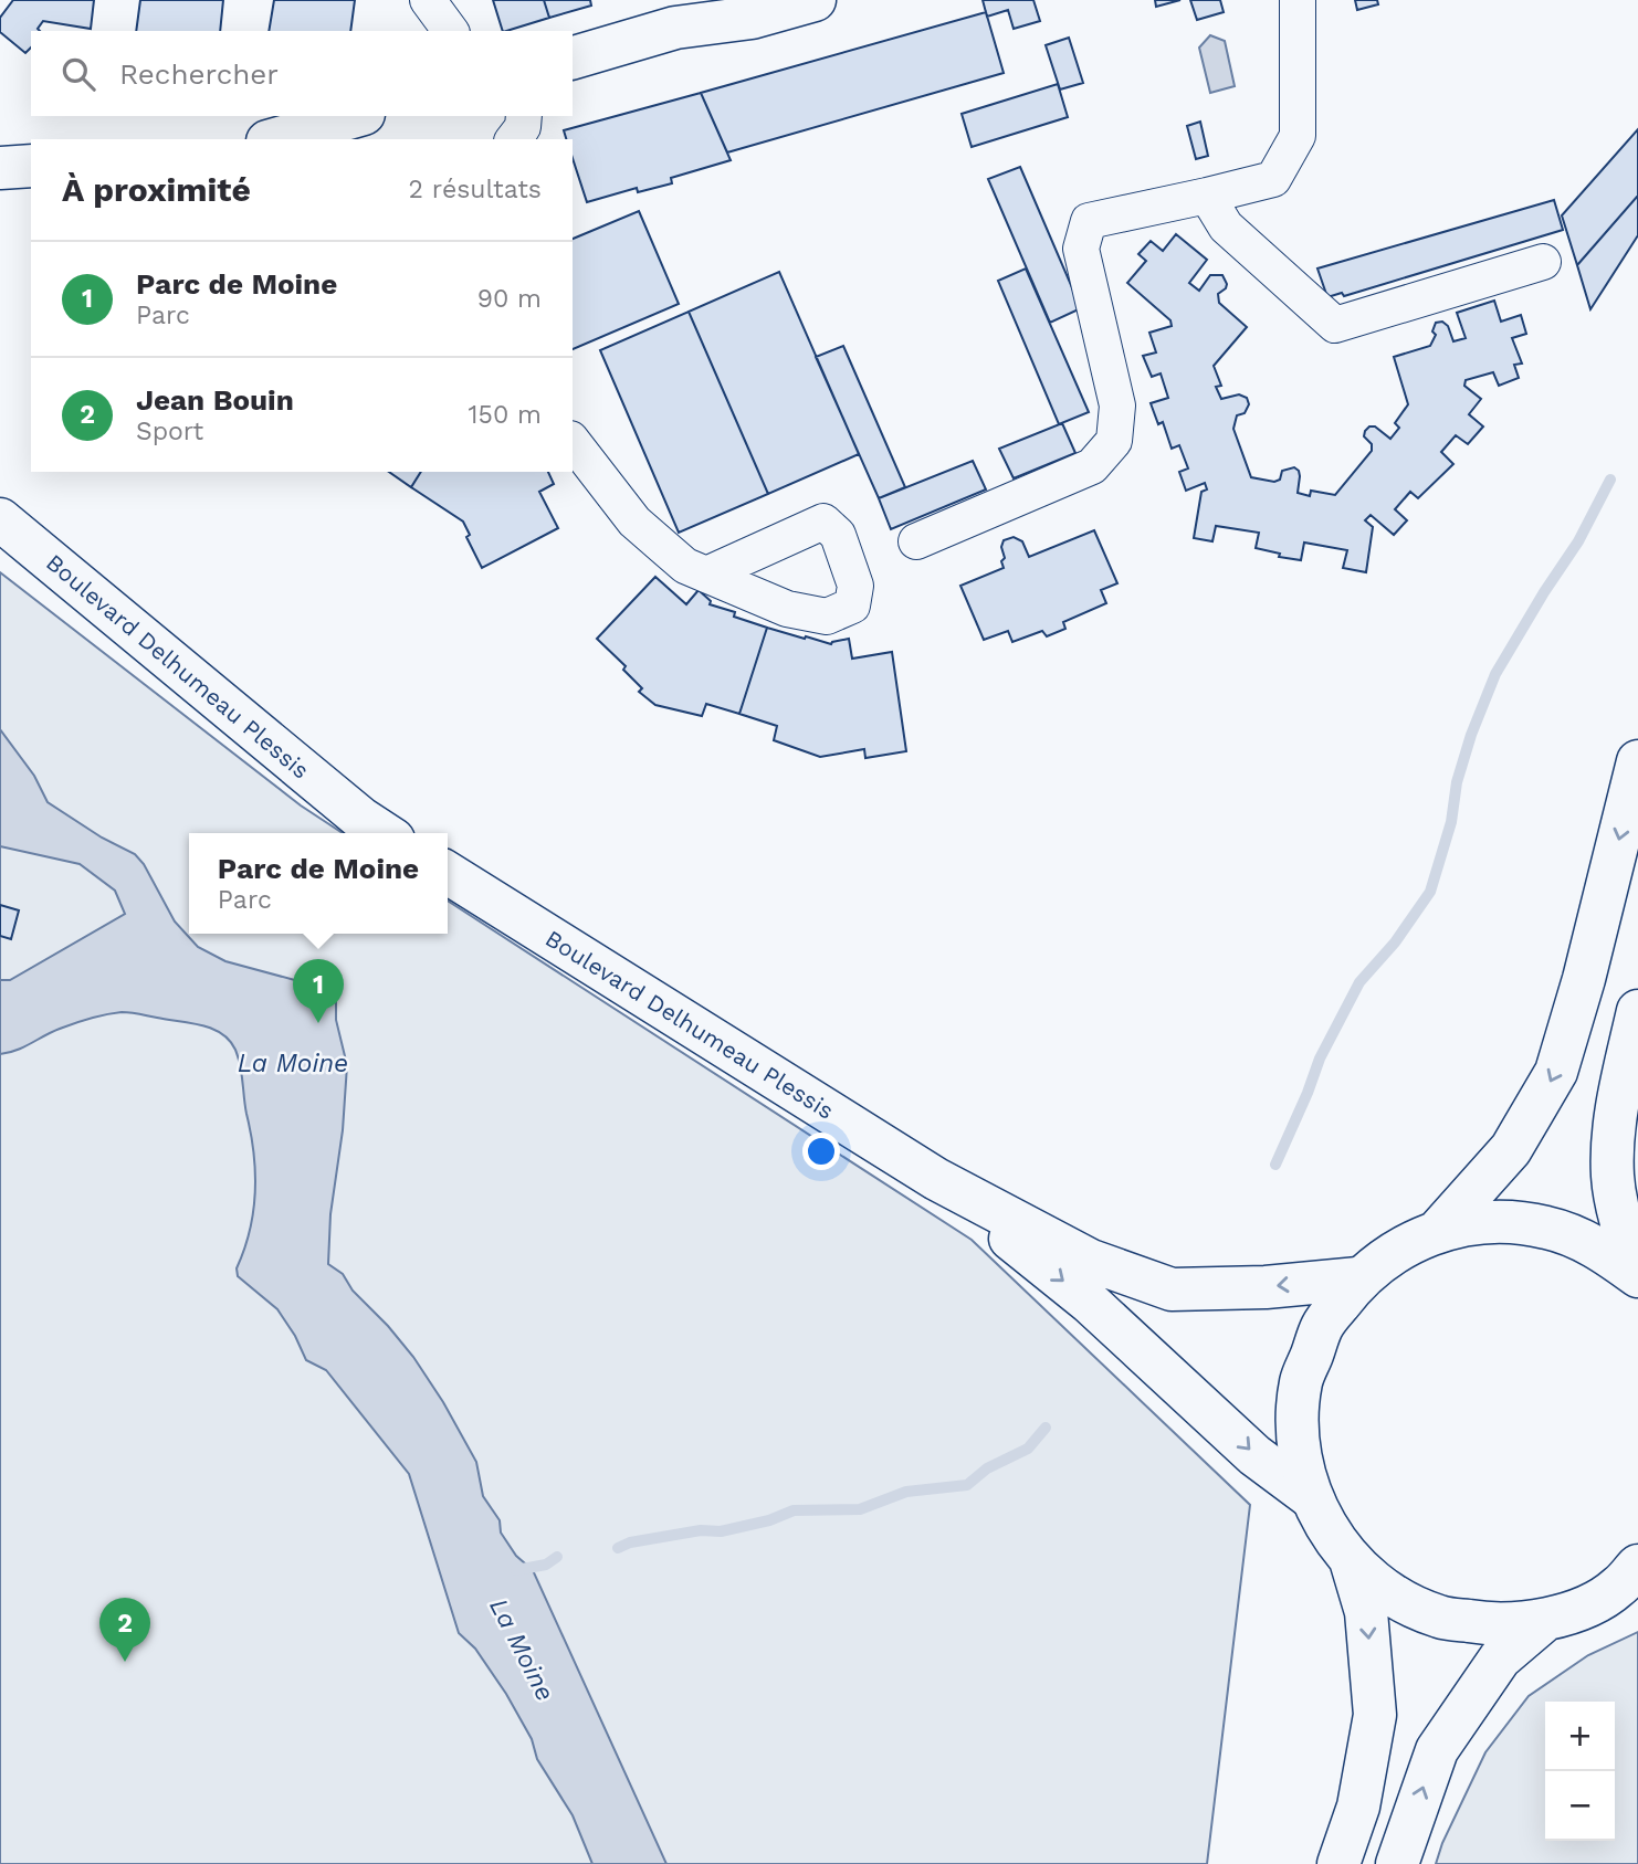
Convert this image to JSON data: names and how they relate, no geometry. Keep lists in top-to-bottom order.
{
  "streets": {
    "main road": ["Boulevard Delhumeau Plessis"]
  },
  "water": ["La Moine"],
  "page": {
    "search": "Rechercher",
    "heading": ["À proximité", "2 résultats"],
    "list": [
      {
        "mark": "1",
        "name": "Parc de Moine",
        "note": "Parc",
        "value": "90 m"
      },
      {
        "mark": "2",
        "name": "Jean Bouin",
        "note": "Sport",
        "value": "150 m"
      }
    ],
    "popup": ["Parc de Moine", "Parc"],
    "pins": ["1", "2"],
    "map_buttons": ["+", "−"]
  }
}
